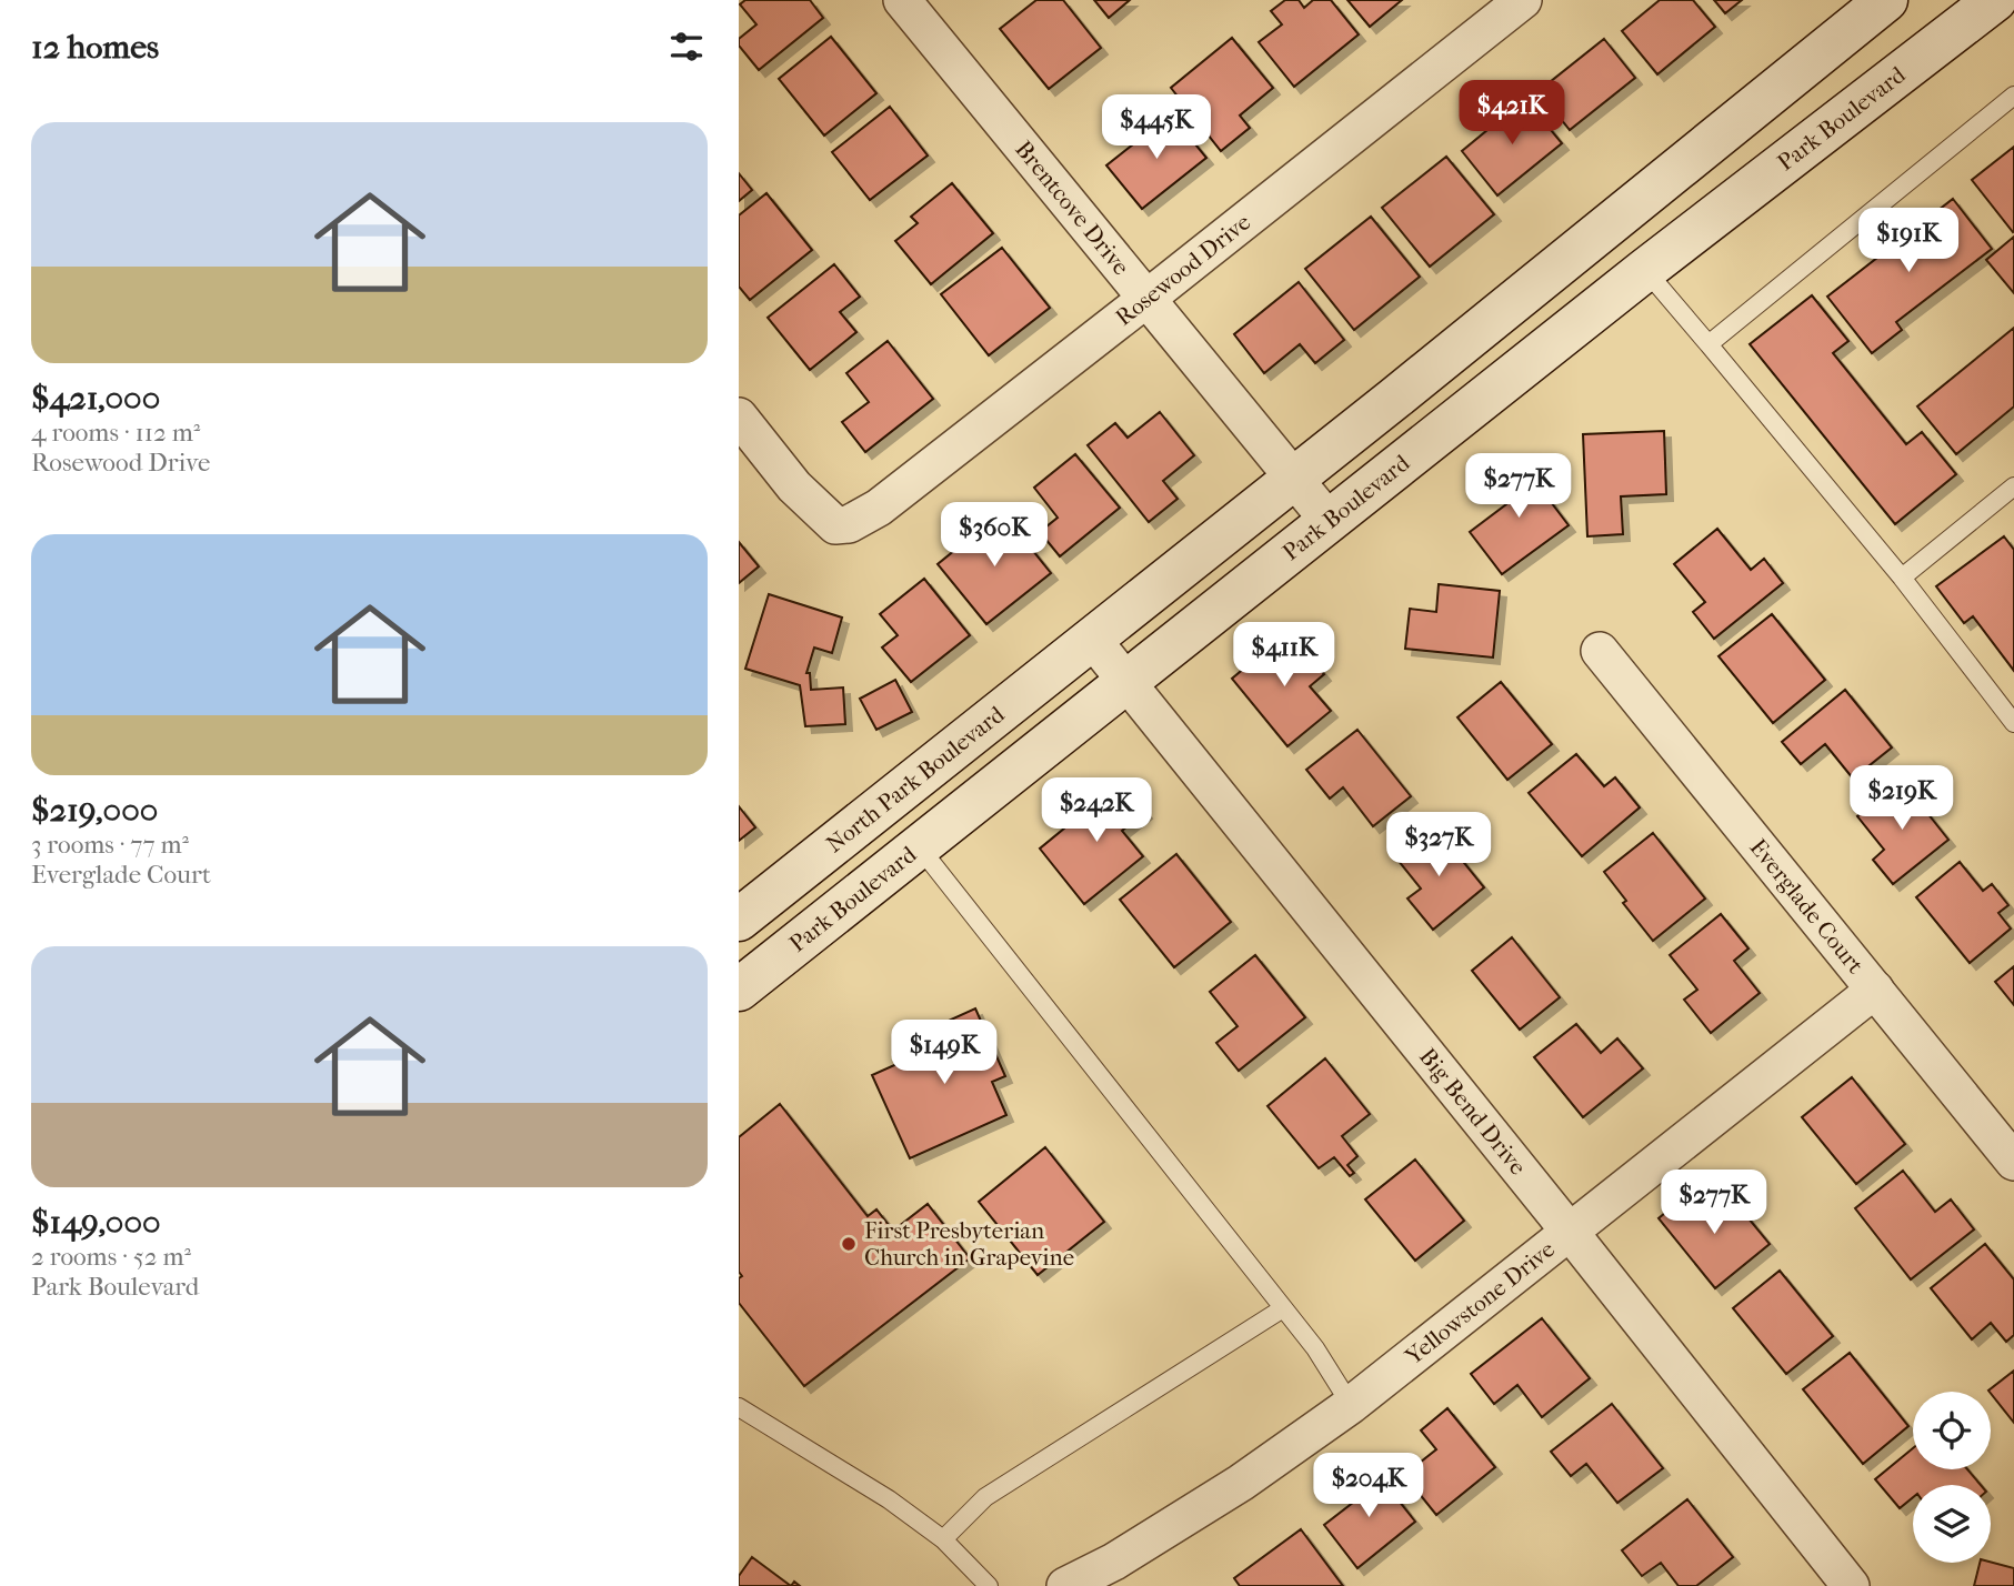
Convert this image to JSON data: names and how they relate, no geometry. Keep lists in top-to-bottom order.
{
  "streets": {
    "main road": ["Park Boulevard", "North Park Boulevard"],
    "street": [
      "Brentcove Drive",
      "Rosewood Drive",
      "Everglade Court",
      "Big Bend Drive",
      "Yellowstone Drive"
    ]
  },
  "crossings": [
    ["Park Boulevard", "Brentcove Drive"],
    ["Park Boulevard", "Big Bend Drive"],
    ["Brentcove Drive", "Rosewood Drive"],
    ["North Park Boulevard", "Big Bend Drive"],
    ["Everglade Court", "Yellowstone Drive"],
    ["Big Bend Drive", "Yellowstone Drive"]
  ],
  "places": ["First Presbyterian Church in Grapevine"],
  "page": {
    "heading": "12 homes",
    "price": [
      "$421K",
      "$445K",
      "$191K",
      "$277K",
      "$360K",
      "$411K",
      "$219K",
      "$242K",
      "$327K",
      "$149K",
      "$277K",
      "$204K"
    ],
    "list": [
      {
        "name": "$421,000",
        "note": "4 rooms · 112 m² · Rosewood Drive"
      },
      {
        "name": "$219,000",
        "note": "3 rooms · 77 m² · Everglade Court"
      },
      {
        "name": "$149,000",
        "note": "2 rooms · 52 m² · Park Boulevard"
      }
    ]
  }
}
